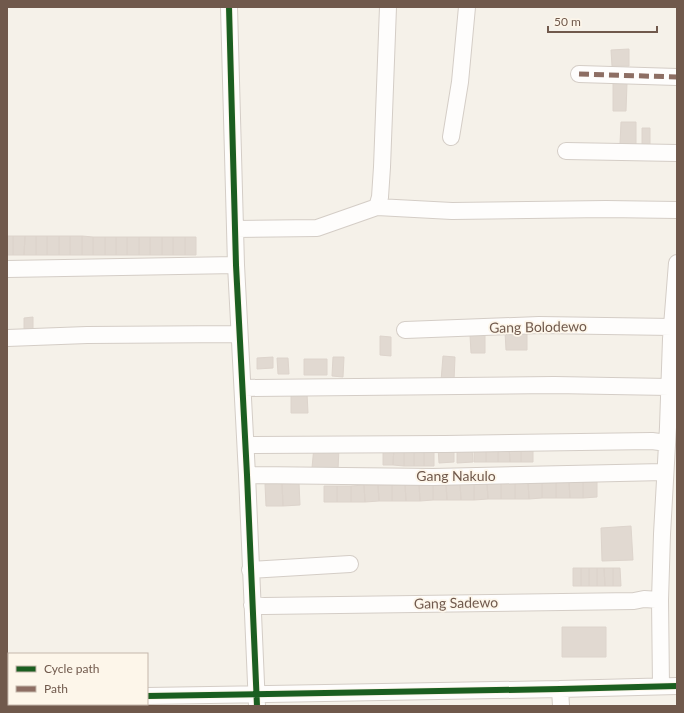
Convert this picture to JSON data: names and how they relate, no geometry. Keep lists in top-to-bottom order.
{
  "streets": {
    "street": ["Gang Bolodewo", "Gang Nakulo", "Gang Sadewo"]
  },
  "legend": ["Cycle path", "Path"],
  "scale_bar": "50 m"
}
